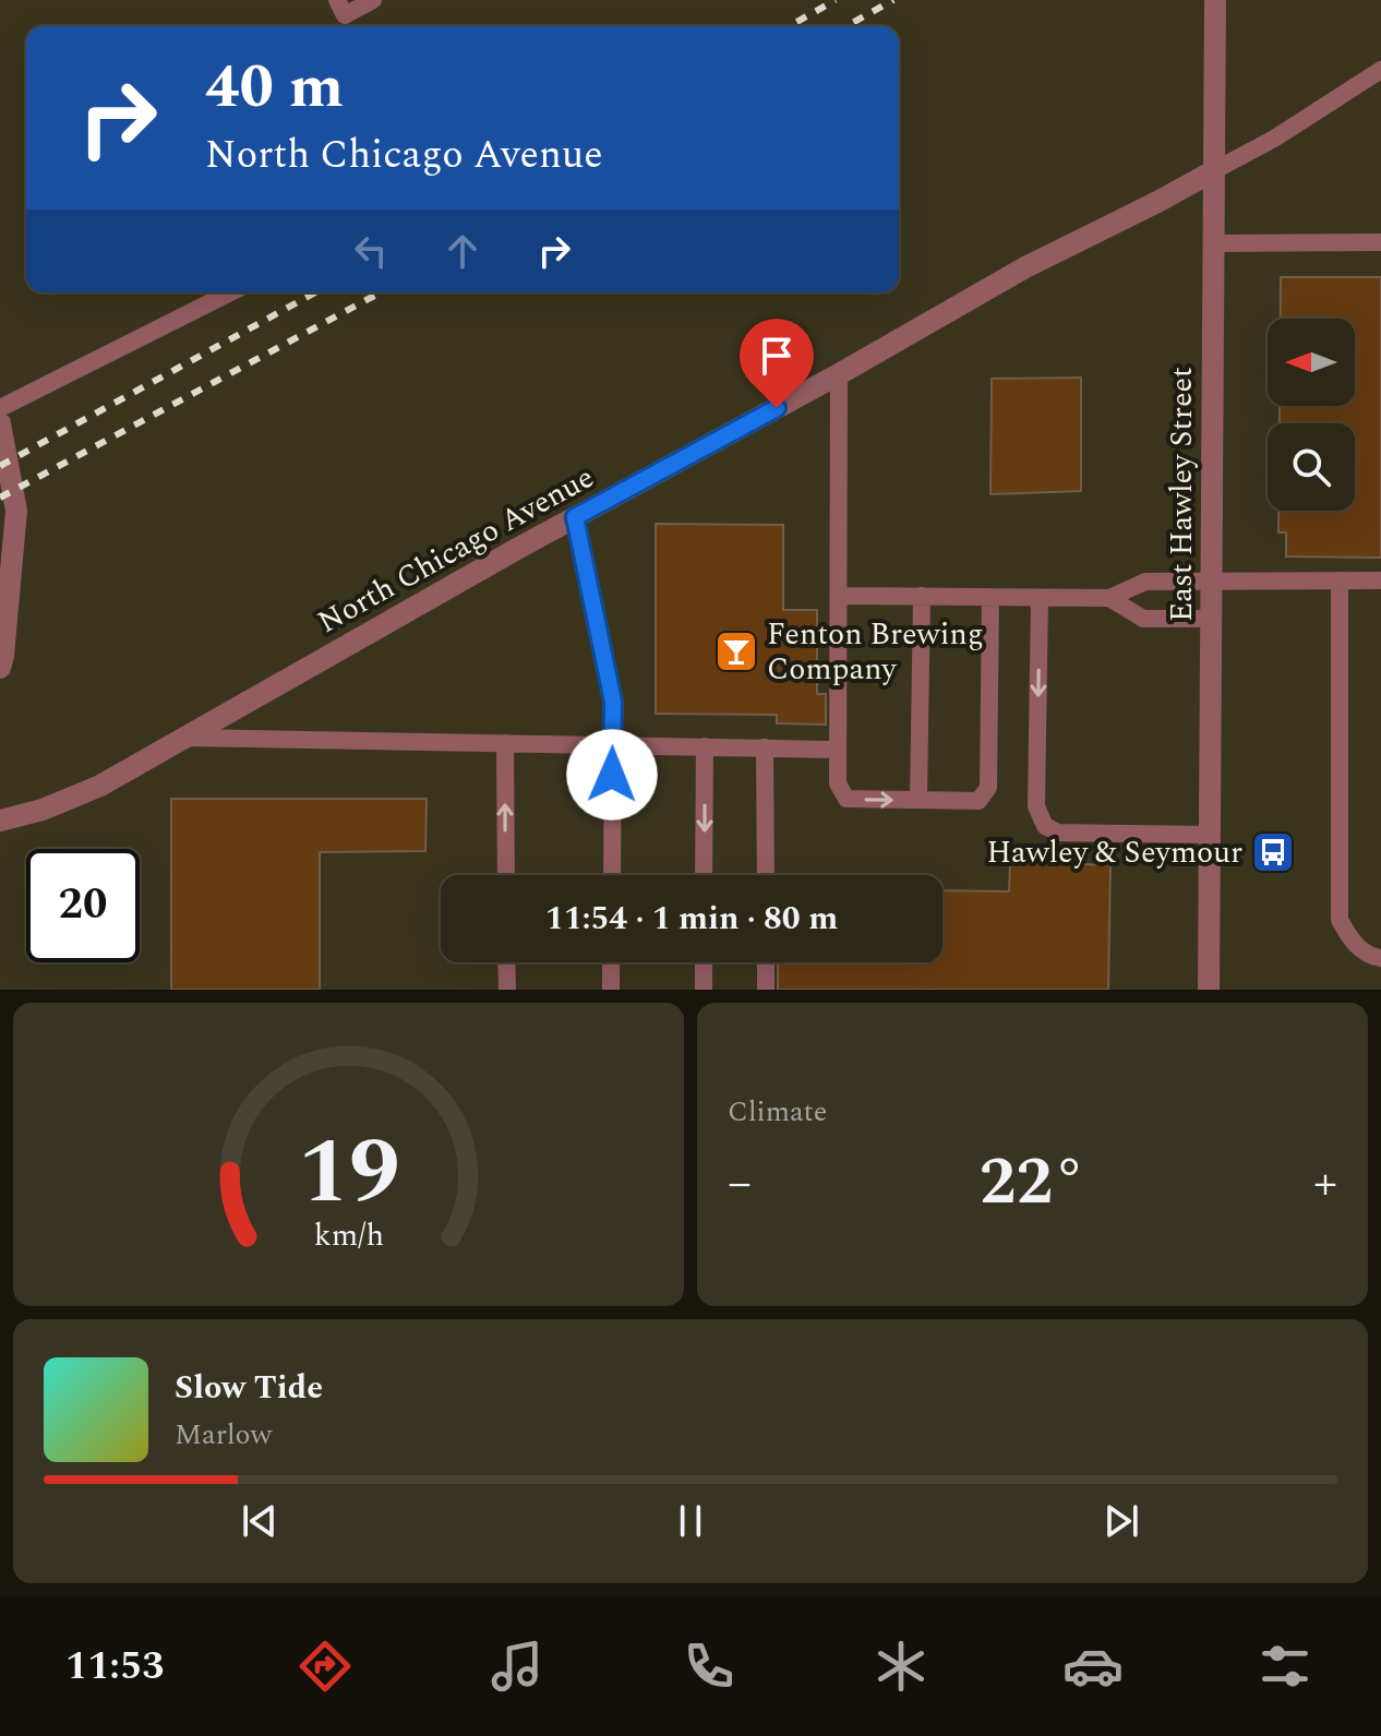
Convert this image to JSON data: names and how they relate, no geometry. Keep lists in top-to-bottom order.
{
  "streets": {
    "street": ["East Hawley Street", "North Chicago Avenue"]
  },
  "crossings": [
    ["East Hawley Street", "North Chicago Avenue"]
  ],
  "places": {
    "bar": ["Fenton Brewing Company"],
    "bus stop": ["Hawley & Seymour"]
  },
  "north": "left",
  "page": {
    "turn": ["40 m", "North Chicago Avenue"],
    "limit": "20",
    "trip": "11:54 · 1 min · 80 m",
    "tile": "Climate",
    "heat": ["−", "22°", "+"],
    "song": ["Slow Tide", "Marlow"],
    "tabs": "11:53",
    "gauge": ["19", "km/h"]
  }
}
